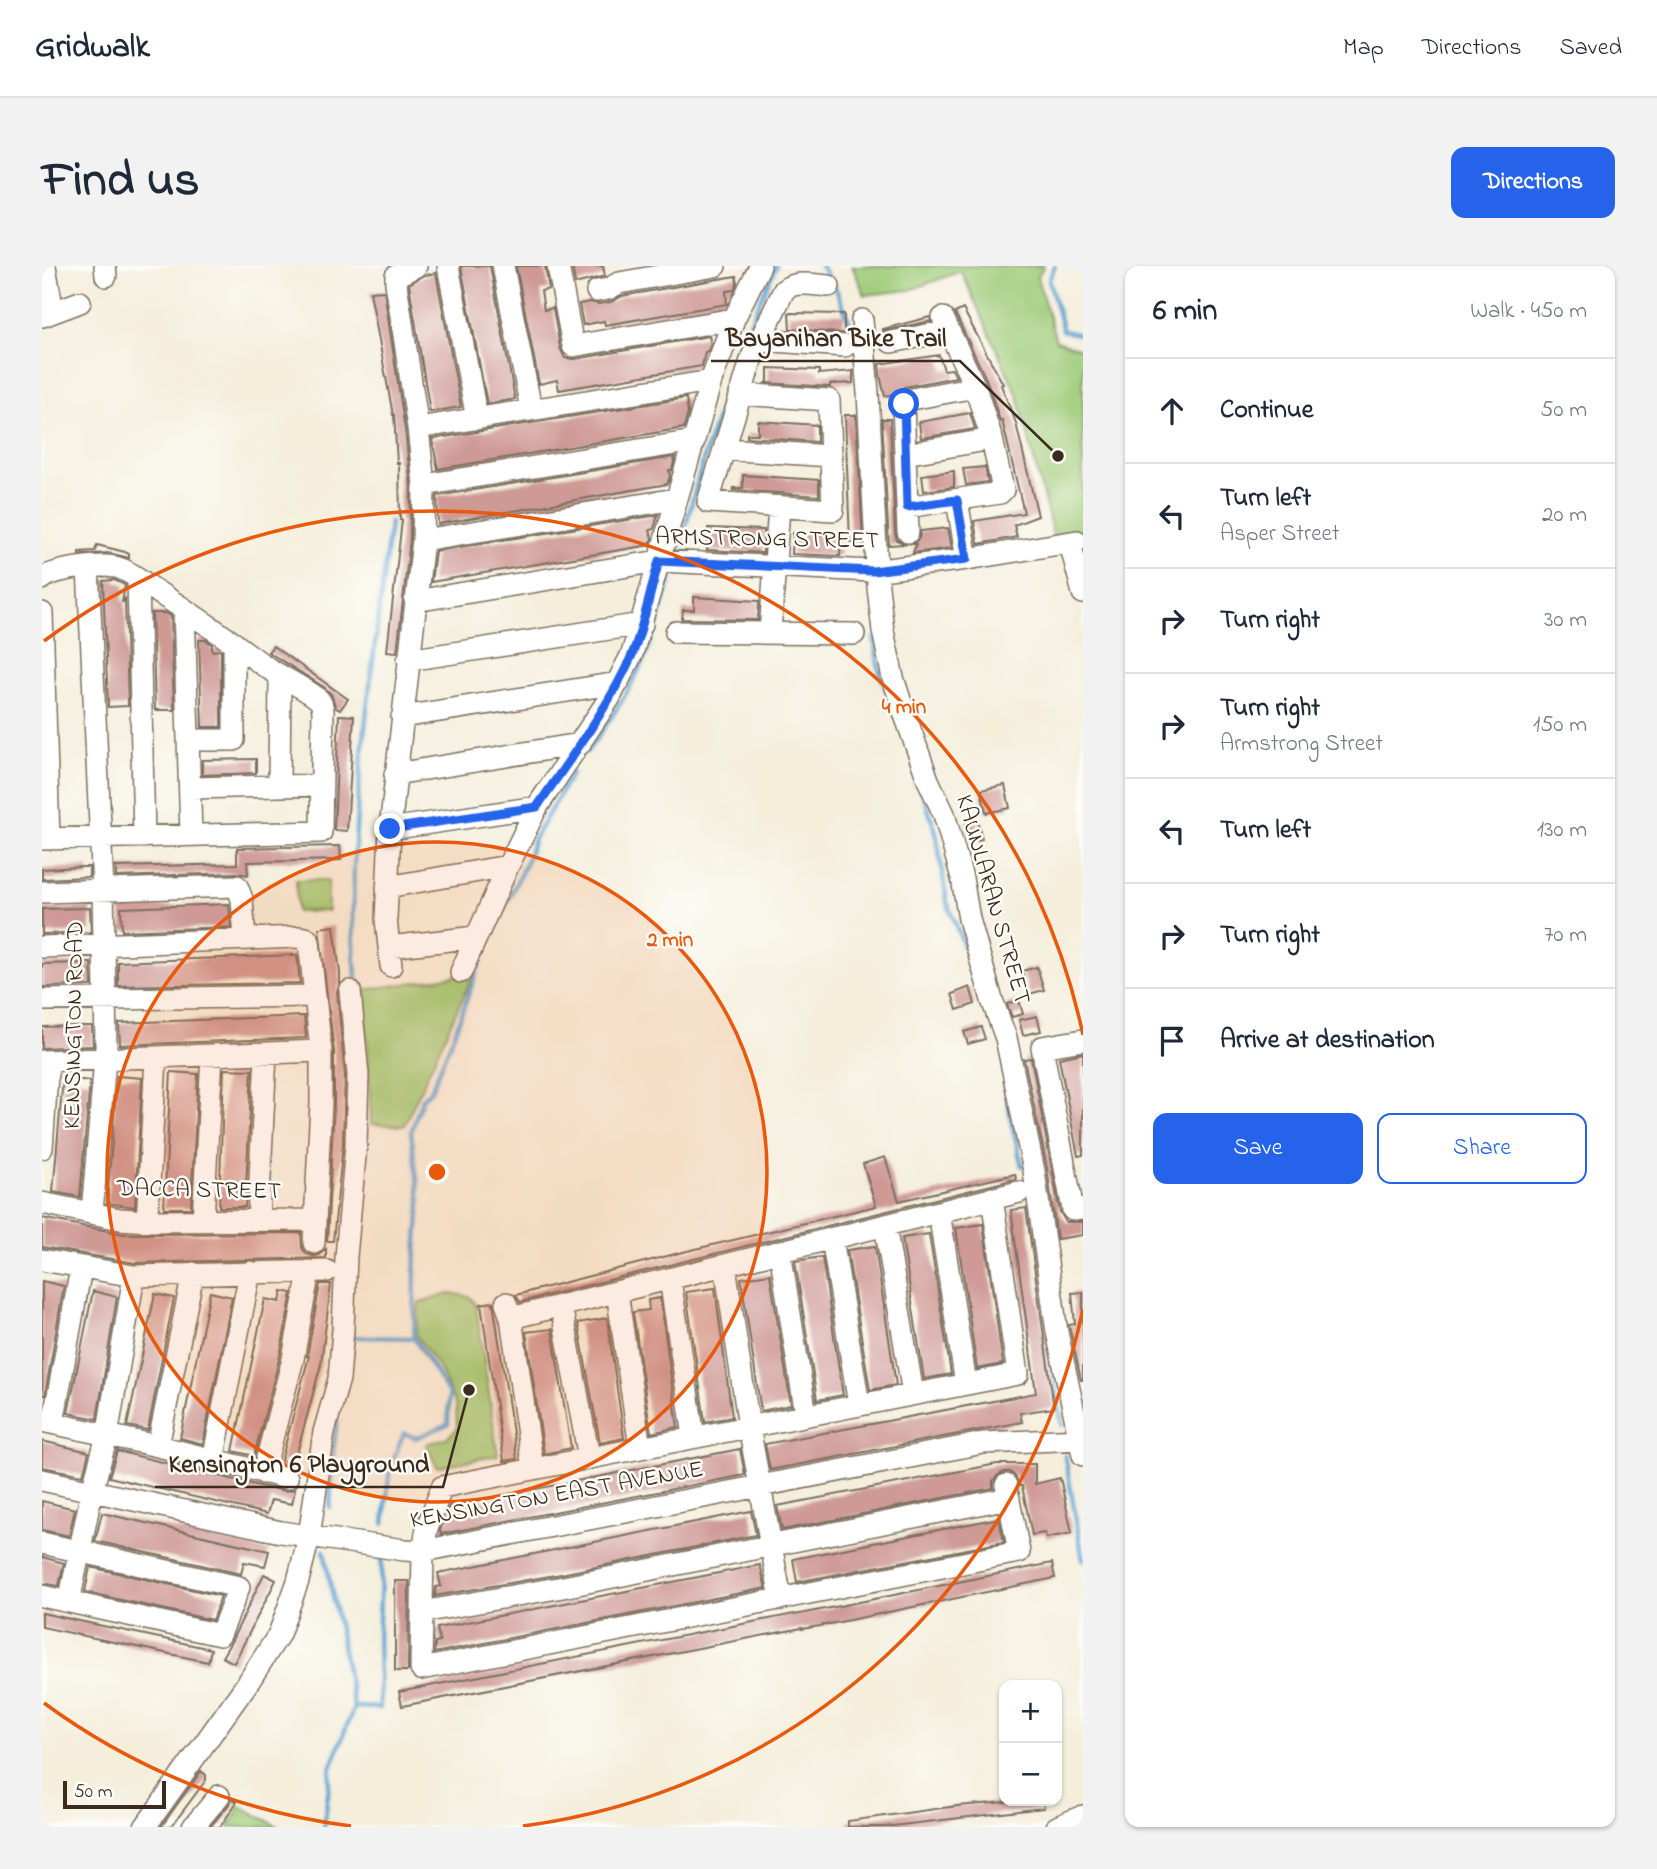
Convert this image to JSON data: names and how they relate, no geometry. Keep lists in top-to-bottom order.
{
  "streets": {
    "street": [
      "ARMSTRONG STREET",
      "KAUNLARAN STREET",
      "KENSINGTON ROAD",
      "DACCA STREET",
      "KENSINGTON EAST AVENUE"
    ]
  },
  "crossings": [
    ["ARMSTRONG STREET", "KAUNLARAN STREET"],
    ["KAUNLARAN STREET", "KENSINGTON EAST AVENUE"],
    ["KENSINGTON ROAD", "DACCA STREET"]
  ],
  "places": ["Bayanihan Bike Trail", "Kensington 6 Playground"],
  "scale_bar": "50 m",
  "page": {
    "header": "Gridwalk",
    "nav": ["Map", "Directions", "Saved"],
    "title": "Find us",
    "buttons": [
      "Directions",
      ["Save", "Share"]
    ],
    "heading": ["6 min", "Walk · 450 m"],
    "list": [
      ["Continue", "50 m"],
      ["Turn left", "Asper Street", "20 m"],
      ["Turn right", "30 m"],
      ["Turn right", "Armstrong Street", "150 m"],
      ["Turn left", "130 m"],
      ["Turn right", "70 m"],
      "Arrive at destination"
    ],
    "map_buttons": ["+", "−"],
    "scale": "50 m"
  },
  "rings": ["4 min", "2 min"]
}
